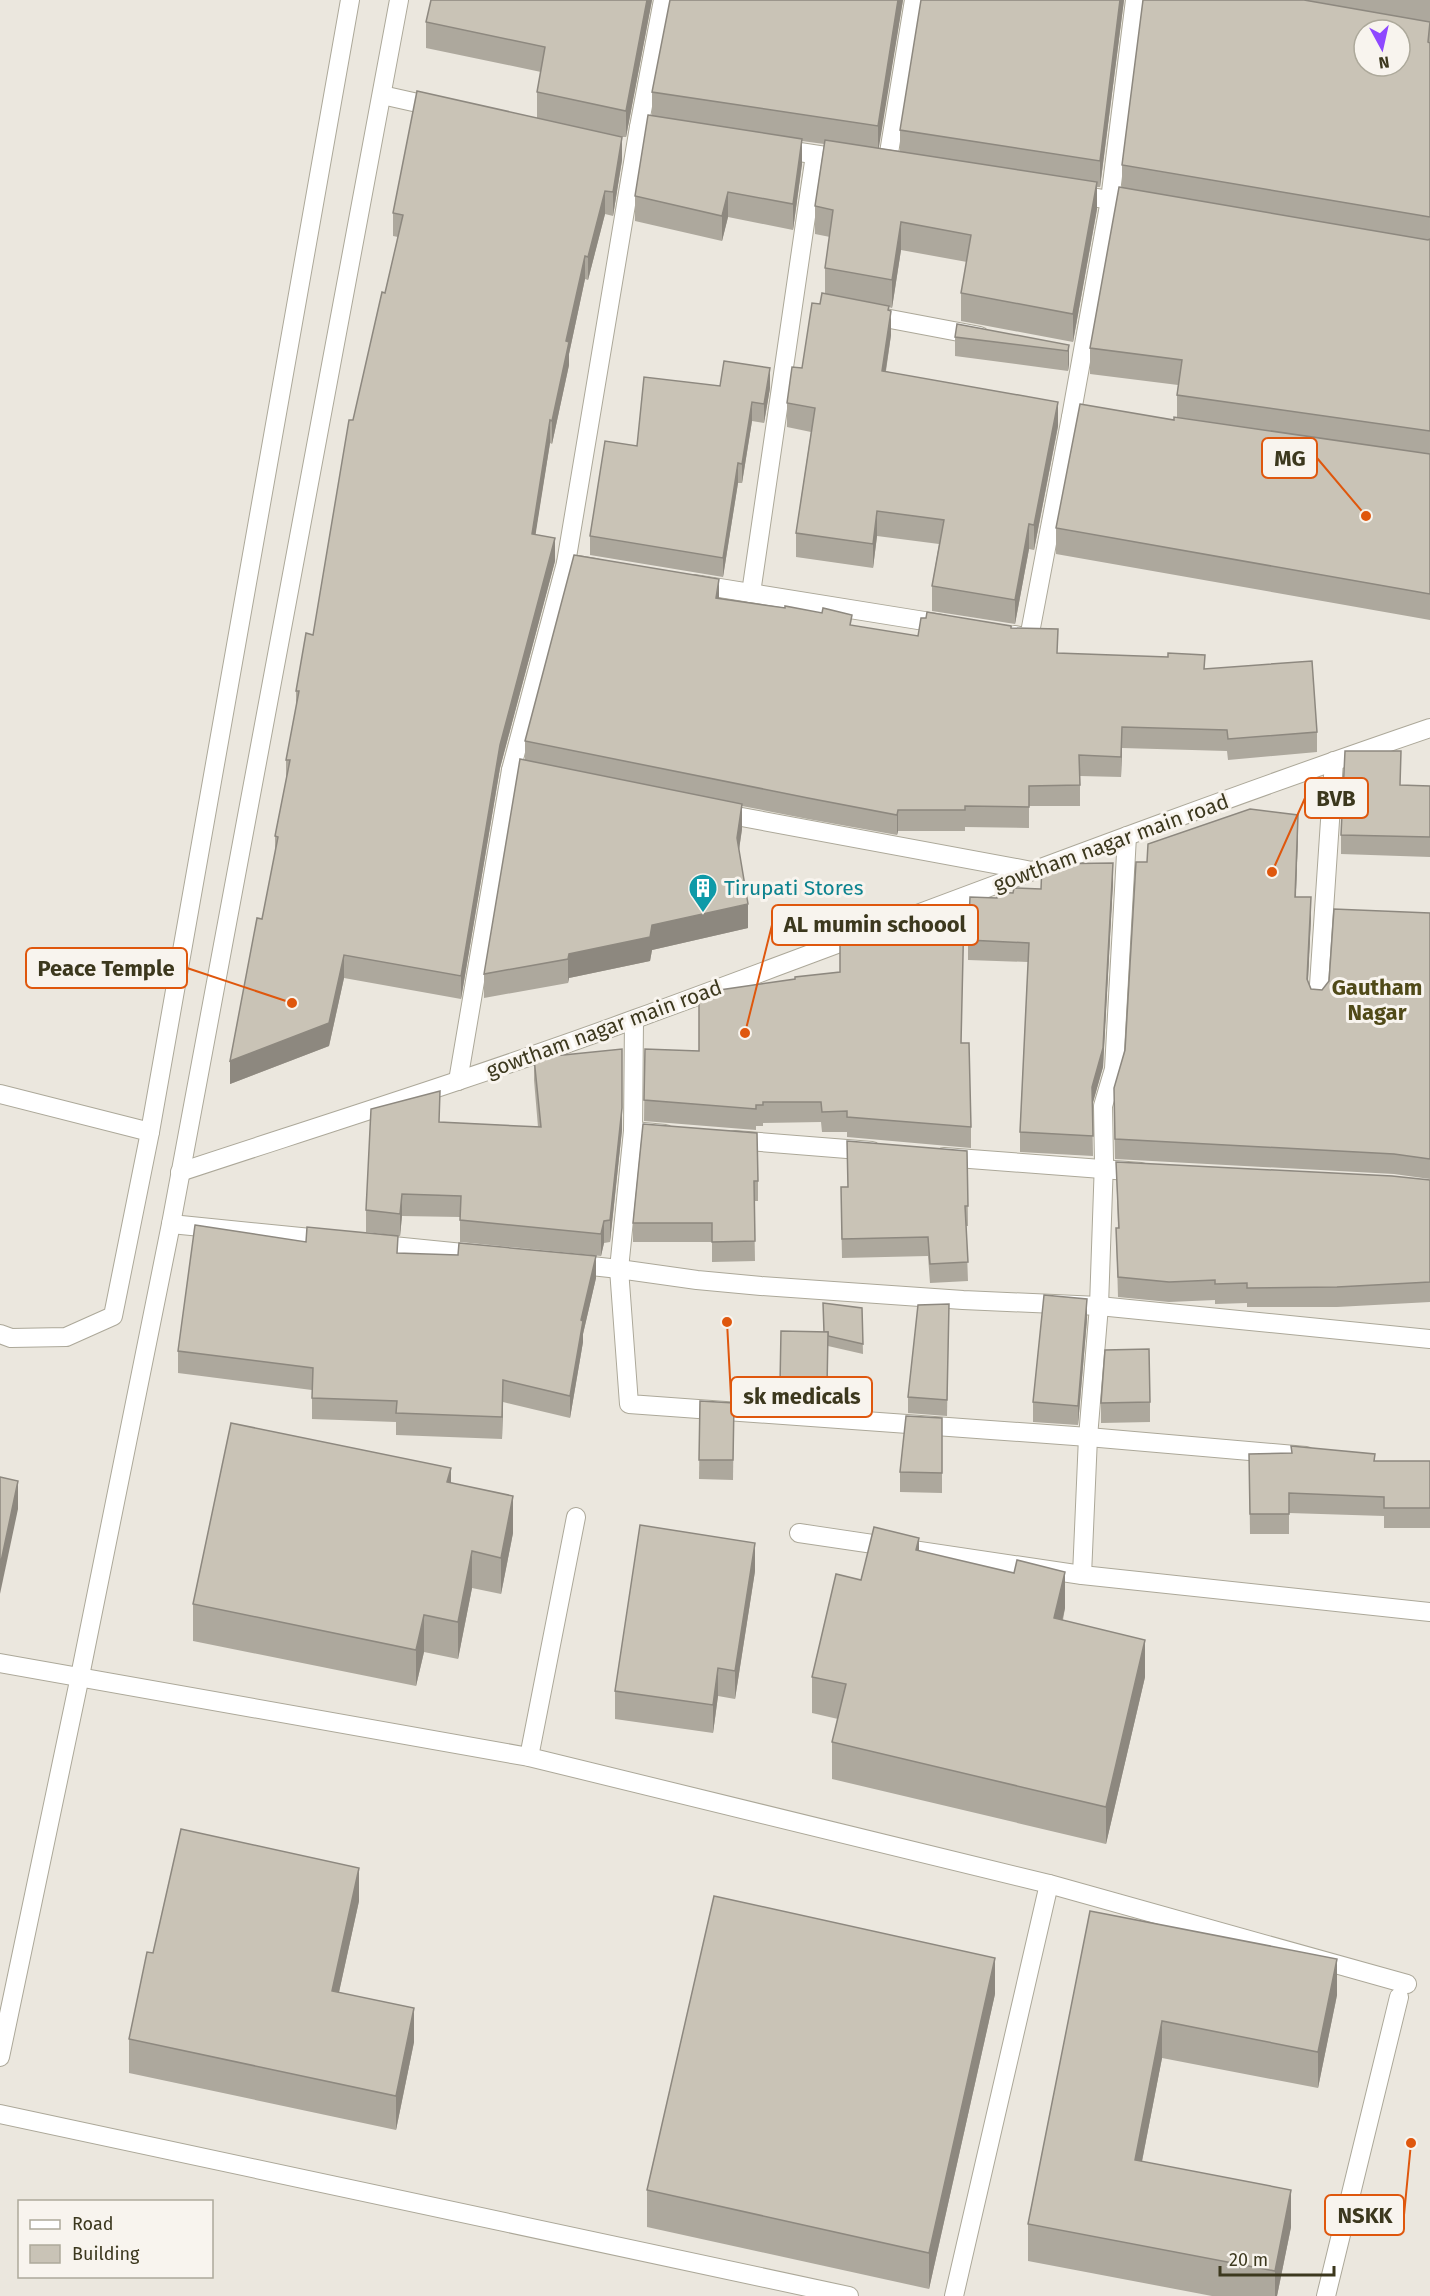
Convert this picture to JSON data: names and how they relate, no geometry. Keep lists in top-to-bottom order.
{
  "streets": {
    "street": ["gowtham nagar main road"]
  },
  "districts": ["Gautham Nagar"],
  "places": {
    "other": [
      "MG",
      "BVB",
      "Peace Temple",
      "AL mumin schoool",
      "sk medicals",
      "NSKK"
    ],
    "building": ["Tirupati Stores"]
  },
  "legend": ["Road", "Building"],
  "scale_bar": "20 m",
  "north": "bottom"
}
